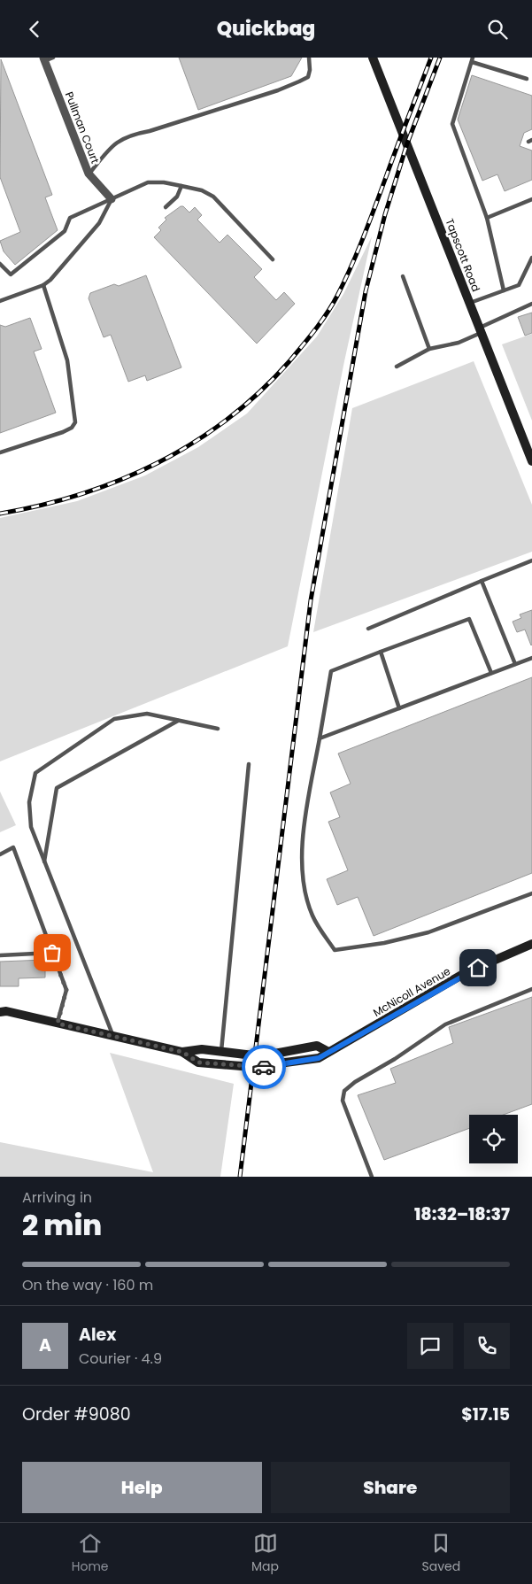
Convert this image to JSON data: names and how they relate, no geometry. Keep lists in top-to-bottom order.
{
  "streets": {
    "main road": ["Tapscott Road", "McNicoll Avenue"],
    "street": ["Pullman Court"]
  },
  "page": {
    "header": "Quickbag",
    "heading": ["2 min", "Arriving in", "18:32–18:37"],
    "panel": [
      "Alex",
      "Courier · 4.9",
      "Order #9080",
      "$17.15"
    ],
    "bar": "On the way · 160 m",
    "round": "A",
    "buttons": ["Help", "Share"],
    "tabs": ["Home", "Map", "Saved"]
  }
}
